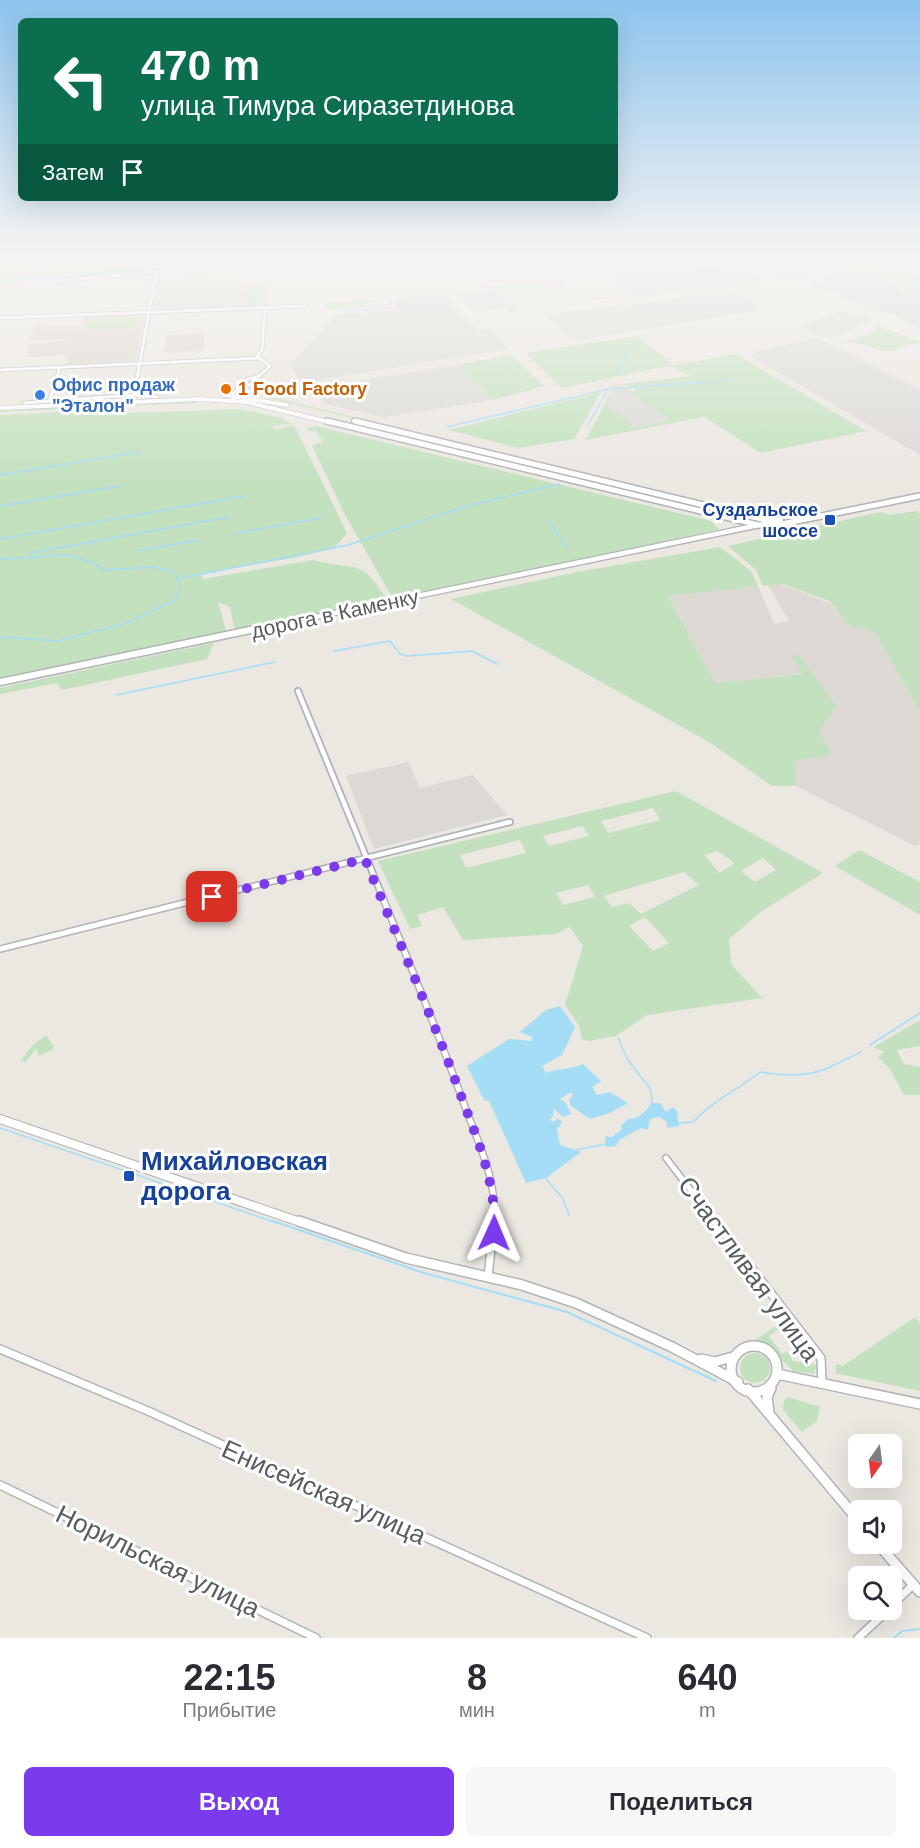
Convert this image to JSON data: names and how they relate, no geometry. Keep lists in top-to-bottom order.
{
  "streets": {
    "main road": ["дорога в Каменку"],
    "street": ["Счастливая улица", "Енисейская улица", "Норильская улица"]
  },
  "places": {
    "other": ["1 Food Factory", "Офис продаж \"Эталон\""],
    "transit": ["Суздальское шоссе", "Михайловская дорога"]
  },
  "north": "bottom",
  "page": {
    "turn": ["470 m", "улица Тимура Сиразетдинова"],
    "then": "Затем",
    "eta": [
      "22:15",
      "Прибытие",
      "8",
      "мин",
      "640",
      "m"
    ],
    "buttons": ["Выход", "Поделиться"]
  }
}
